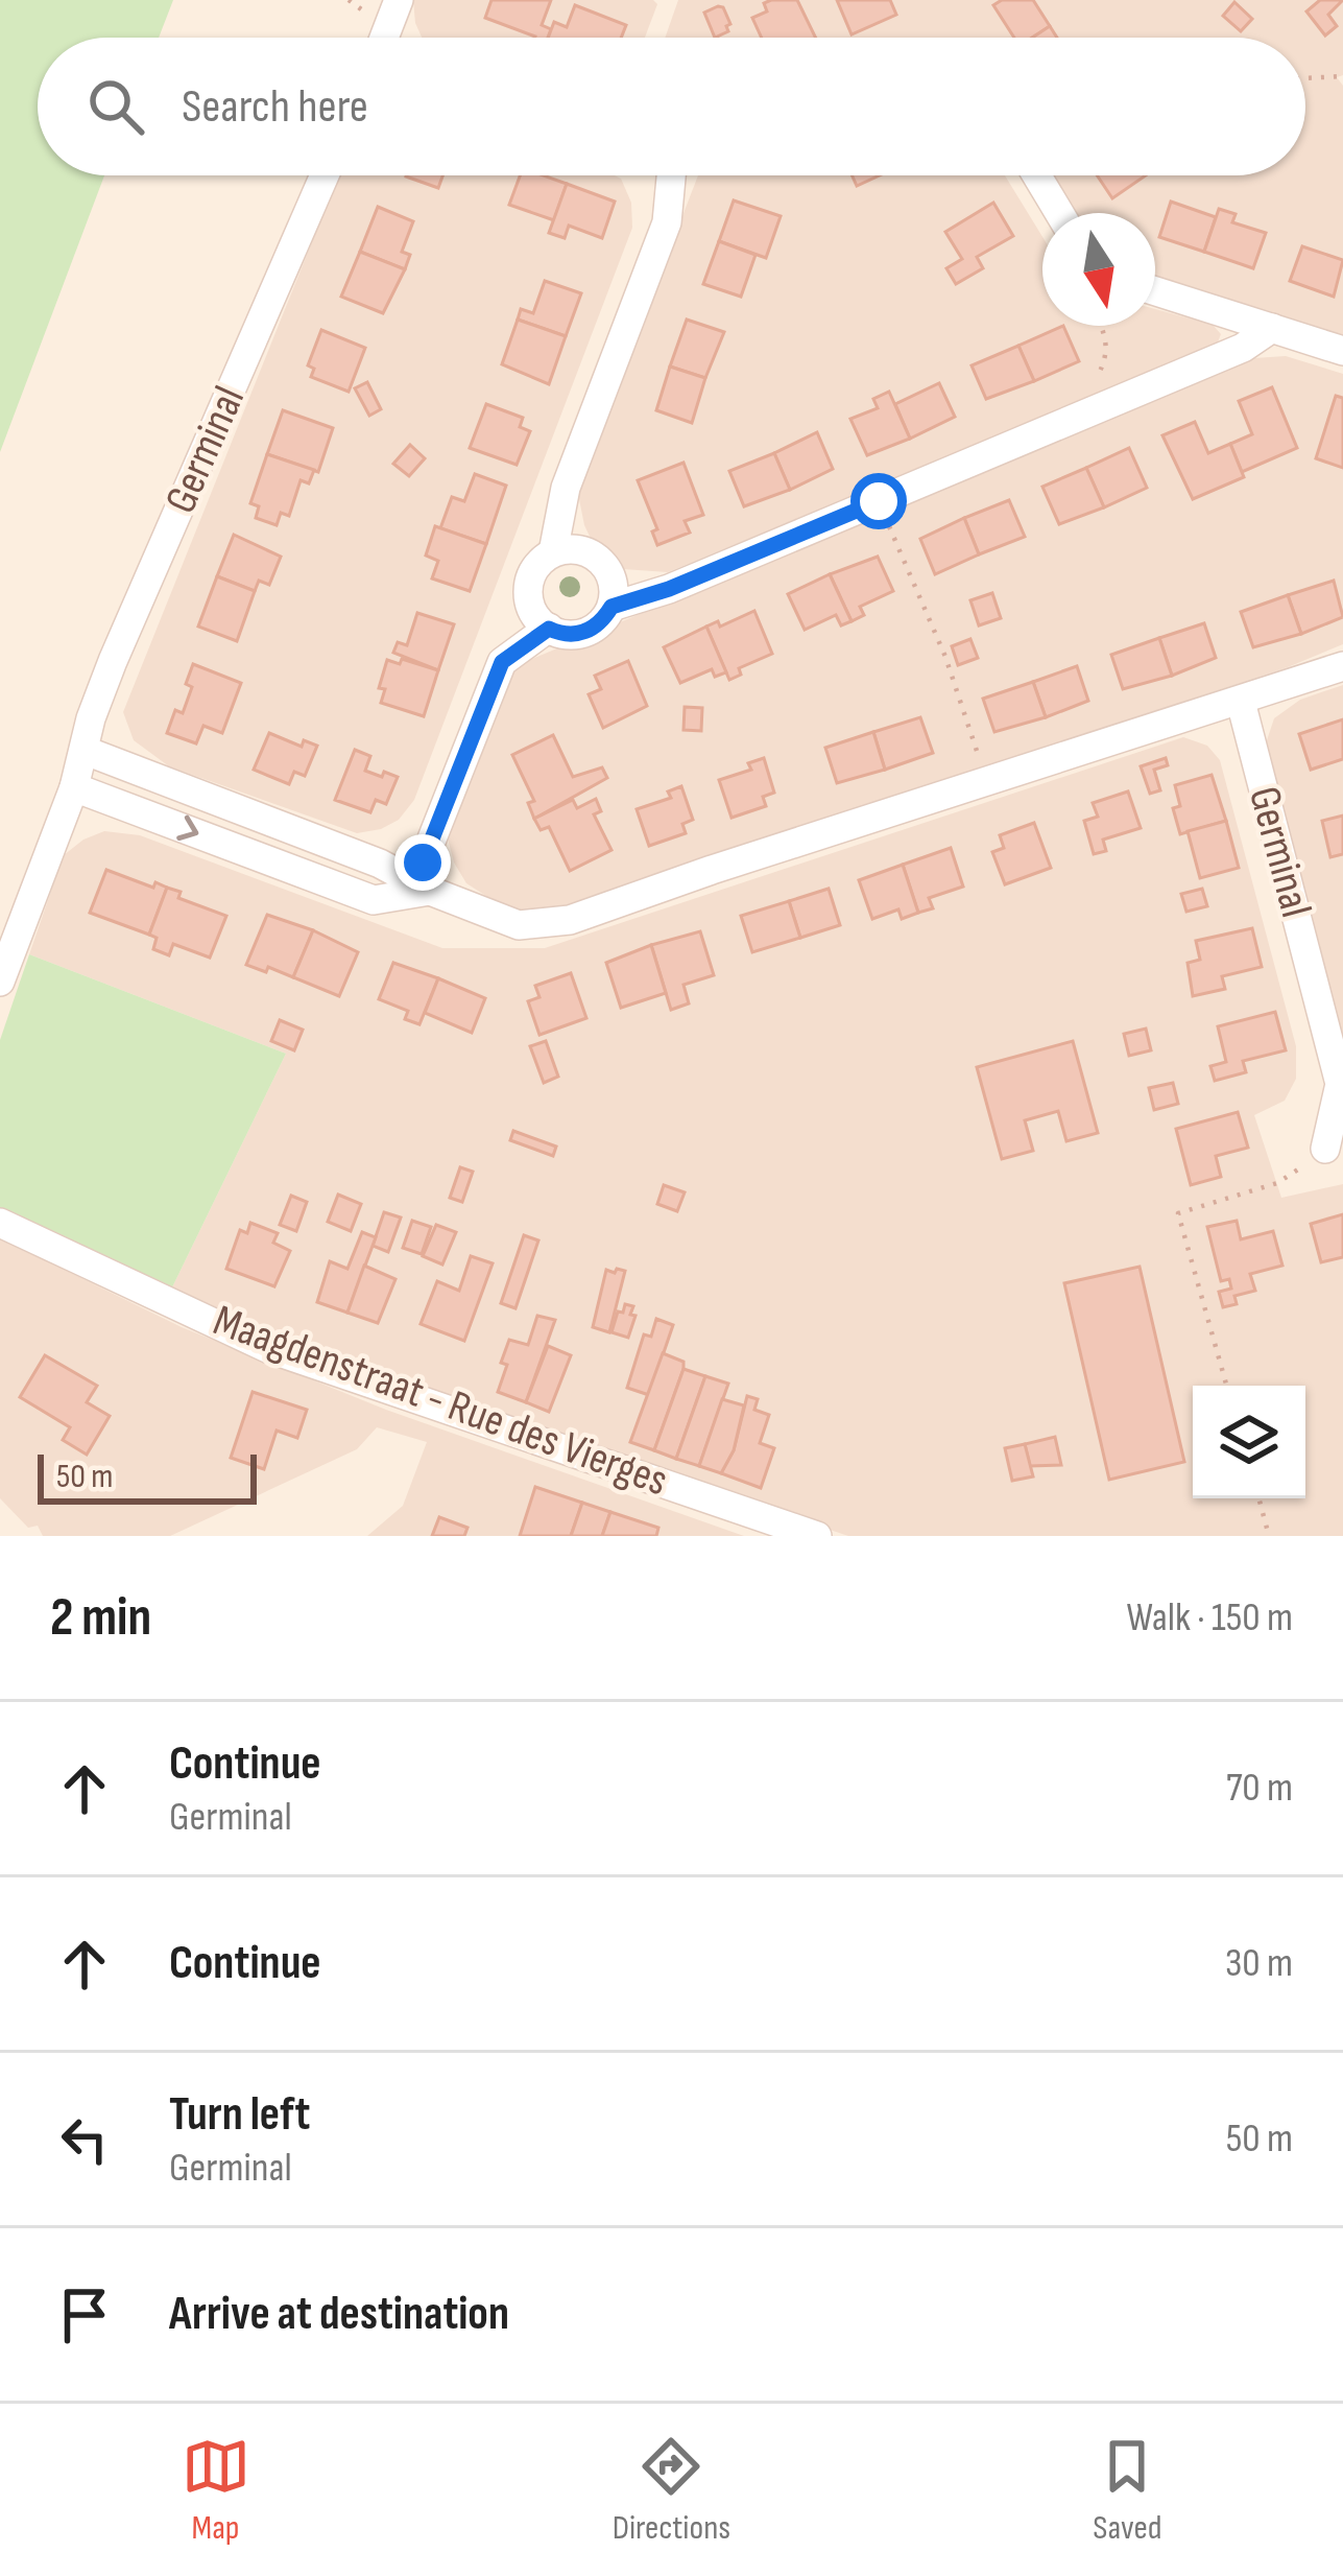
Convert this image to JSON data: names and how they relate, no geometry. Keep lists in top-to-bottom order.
{
  "streets": {
    "street": ["Germinal", "Maagdenstraat - Rue des Vierges"]
  },
  "scale_bar": "50 m",
  "north": "bottom",
  "page": {
    "search": "Search here",
    "scale": "50 m",
    "heading": ["2 min", "Walk · 150 m"],
    "list": [
      ["Continue", "Germinal", "70 m"],
      ["Continue", "30 m"],
      ["Turn left", "Germinal", "50 m"],
      "Arrive at destination"
    ],
    "nav": ["Map", "Directions", "Saved"]
  }
}
